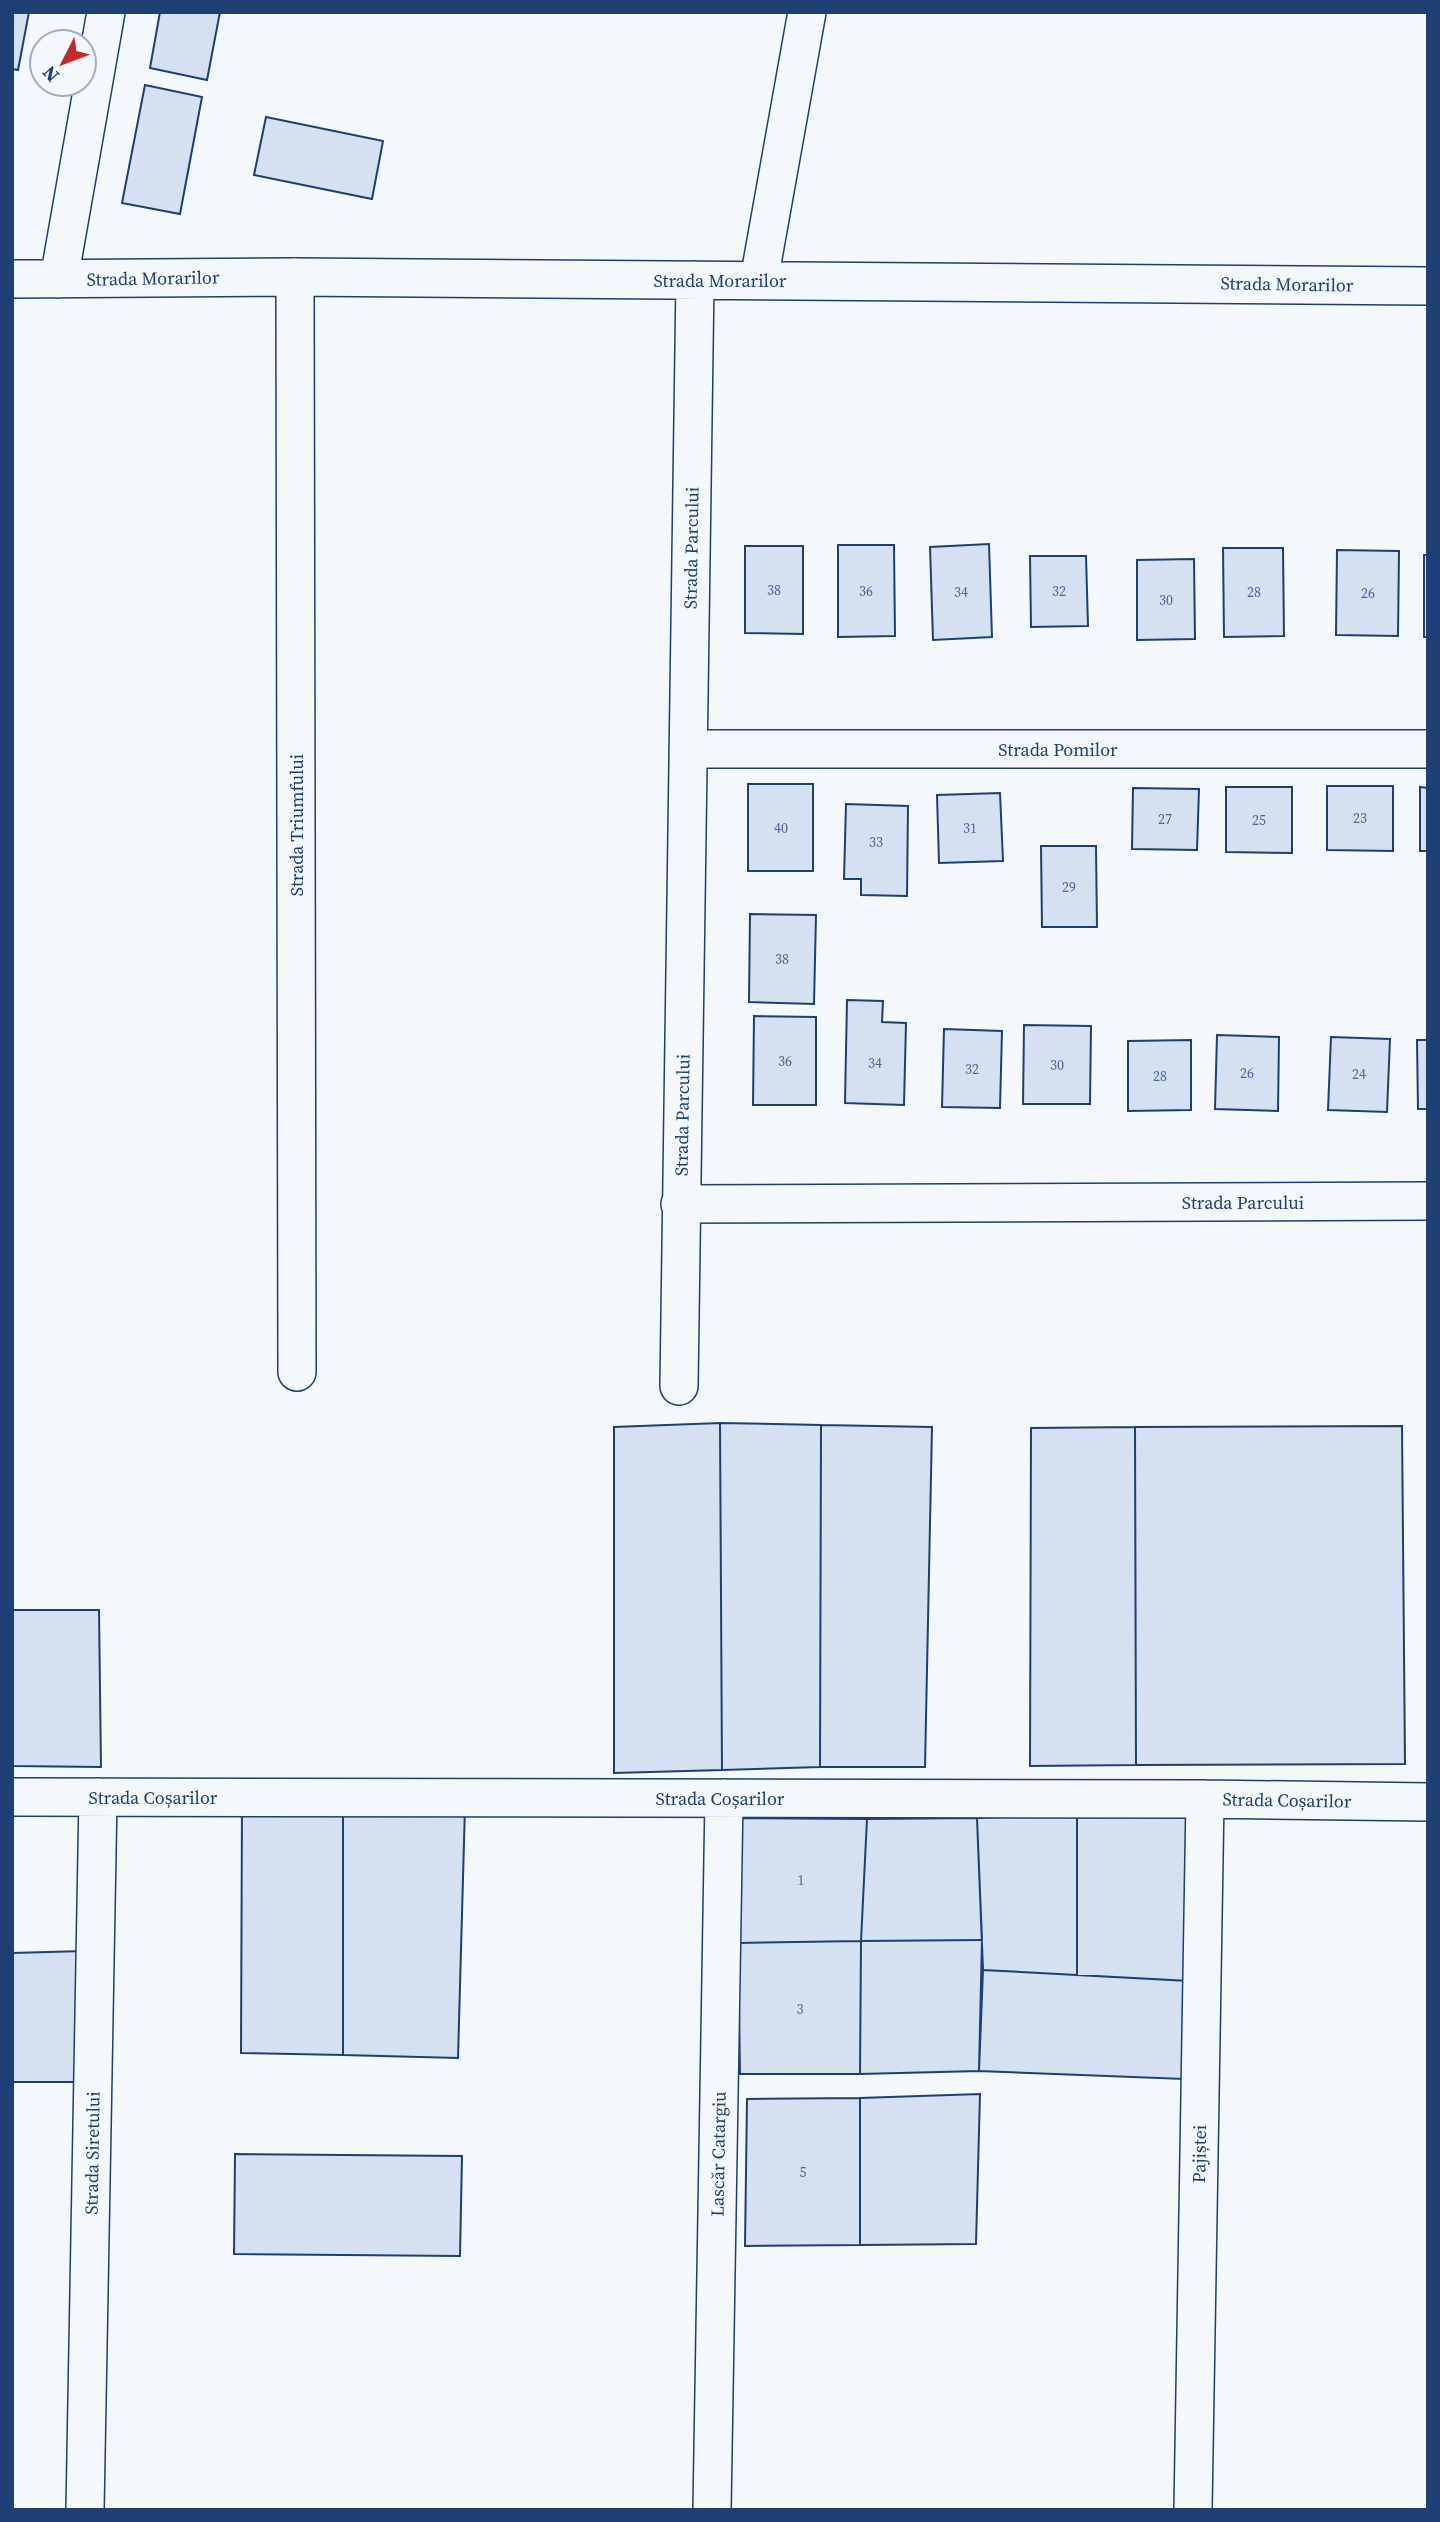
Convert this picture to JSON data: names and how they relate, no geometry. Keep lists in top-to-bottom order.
{
  "streets": {
    "street": [
      "Strada Morarilor",
      "Strada Parcului",
      "Strada Pomilor",
      "Strada Triumfului",
      "Strada Coșarilor",
      "Strada Siretului",
      "Lascăr Catargiu",
      "Pajiștei"
    ]
  },
  "crossings": [
    ["Strada Morarilor", "Strada Parcului"],
    ["Strada Morarilor", "Strada Triumfului"],
    ["Strada Parcului", "Strada Pomilor"],
    ["Strada Coșarilor", "Strada Siretului"],
    ["Strada Coșarilor", "Lascăr Catargiu"],
    ["Strada Coșarilor", "Pajiștei"]
  ],
  "house_numbers": [
    "38",
    "36",
    "32",
    "34",
    "28",
    "26",
    "30",
    "23",
    "27",
    "25",
    "40",
    "31",
    "33",
    "29",
    "38",
    "36",
    "34",
    "30",
    "32",
    "26",
    "24",
    "28",
    "1",
    "3",
    "5"
  ],
  "north": "bottom left"
}
